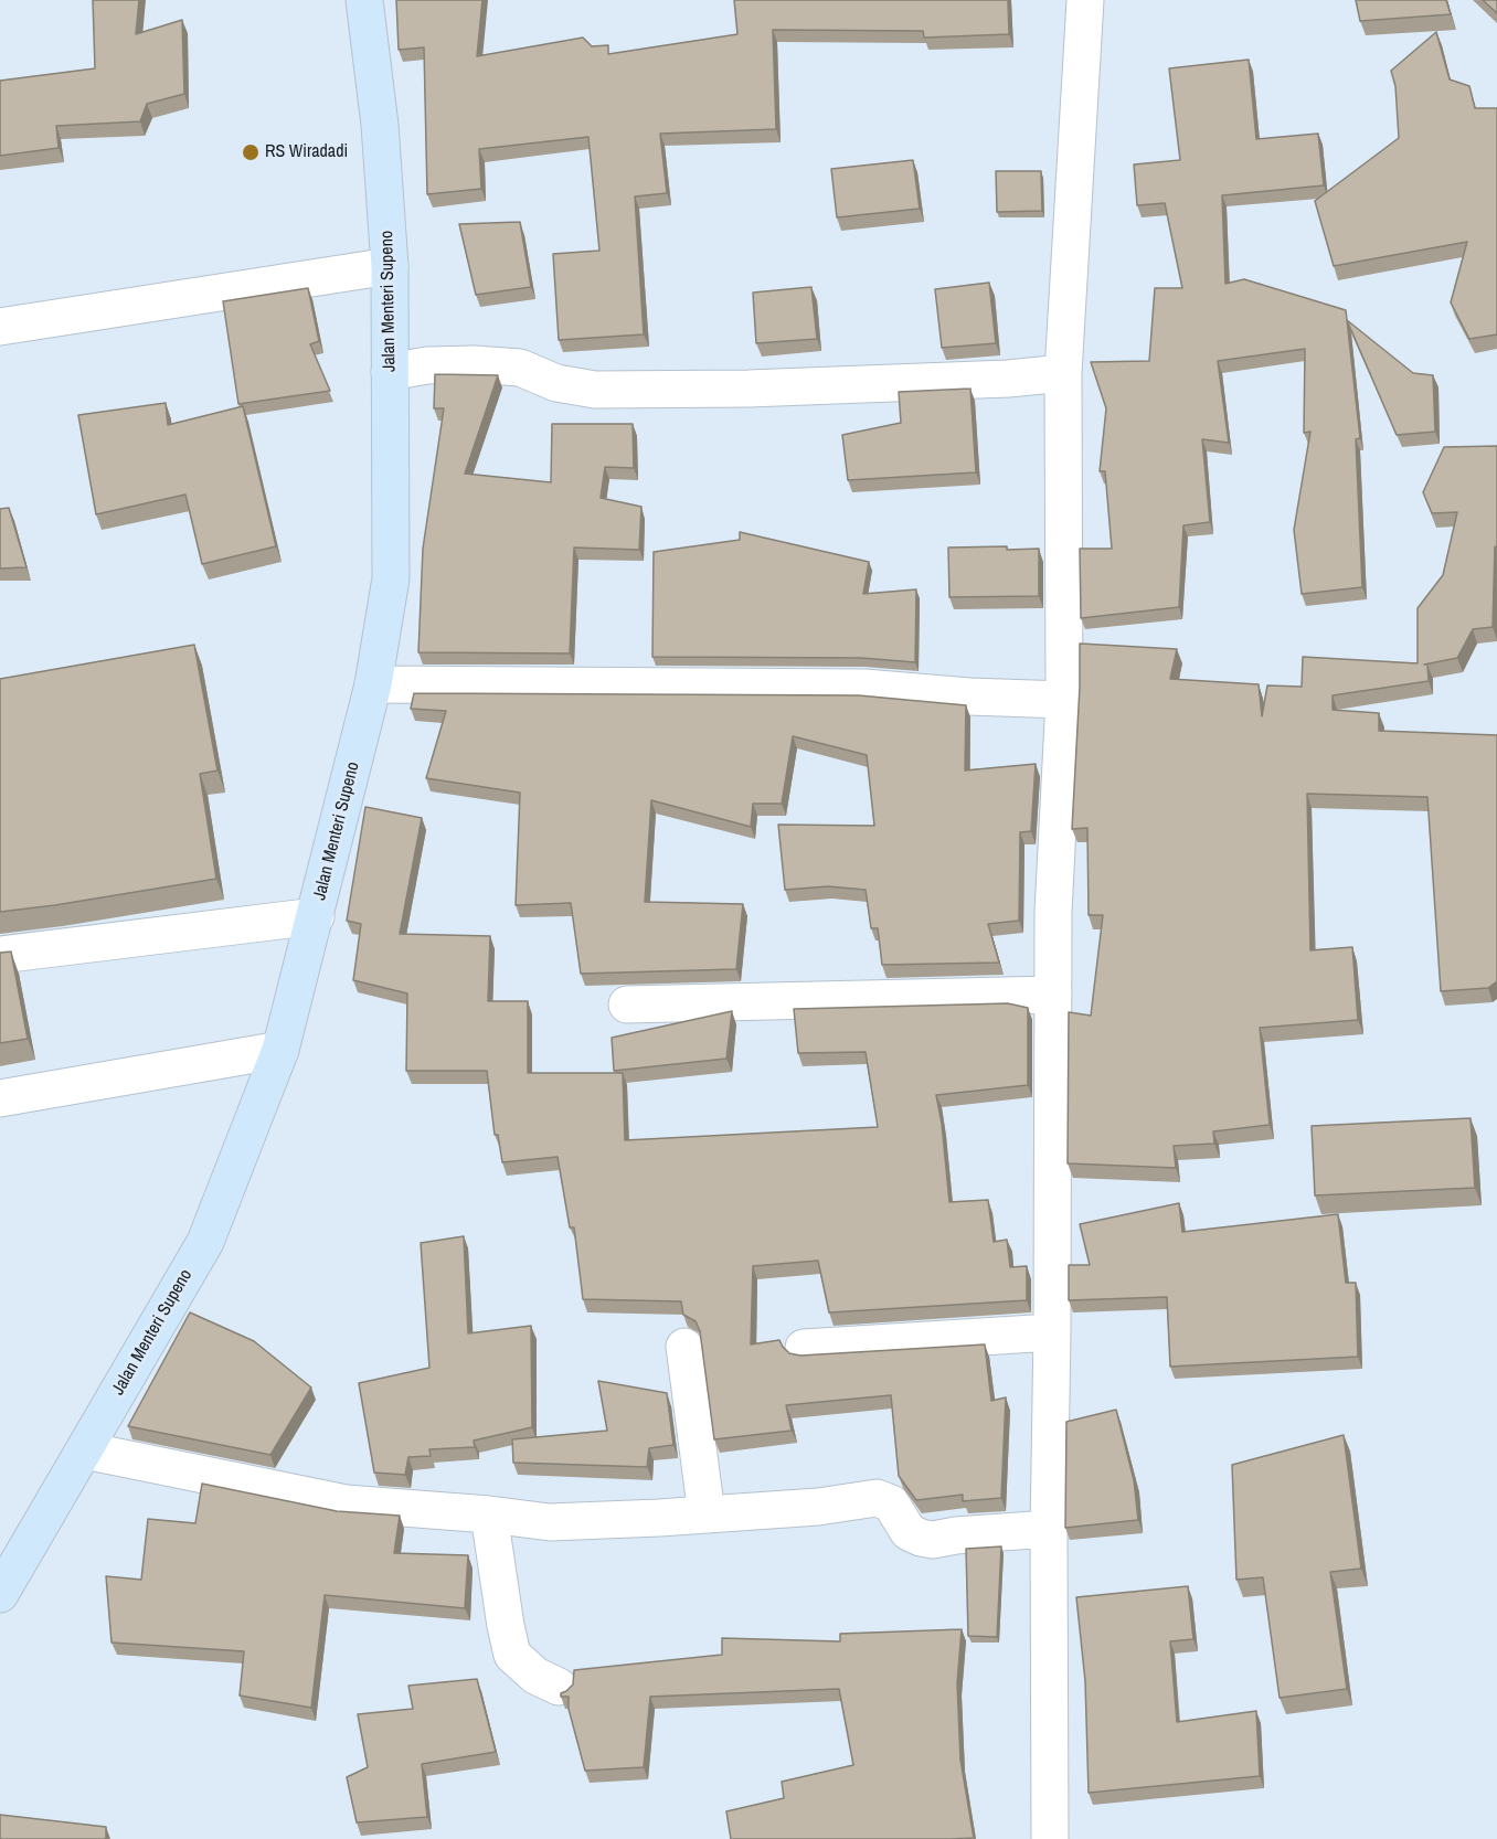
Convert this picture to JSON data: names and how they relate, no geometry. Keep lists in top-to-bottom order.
{
  "streets": {
    "main road": ["Jalan Menteri Supeno"]
  },
  "places": ["RS Wiradadi"]
}
